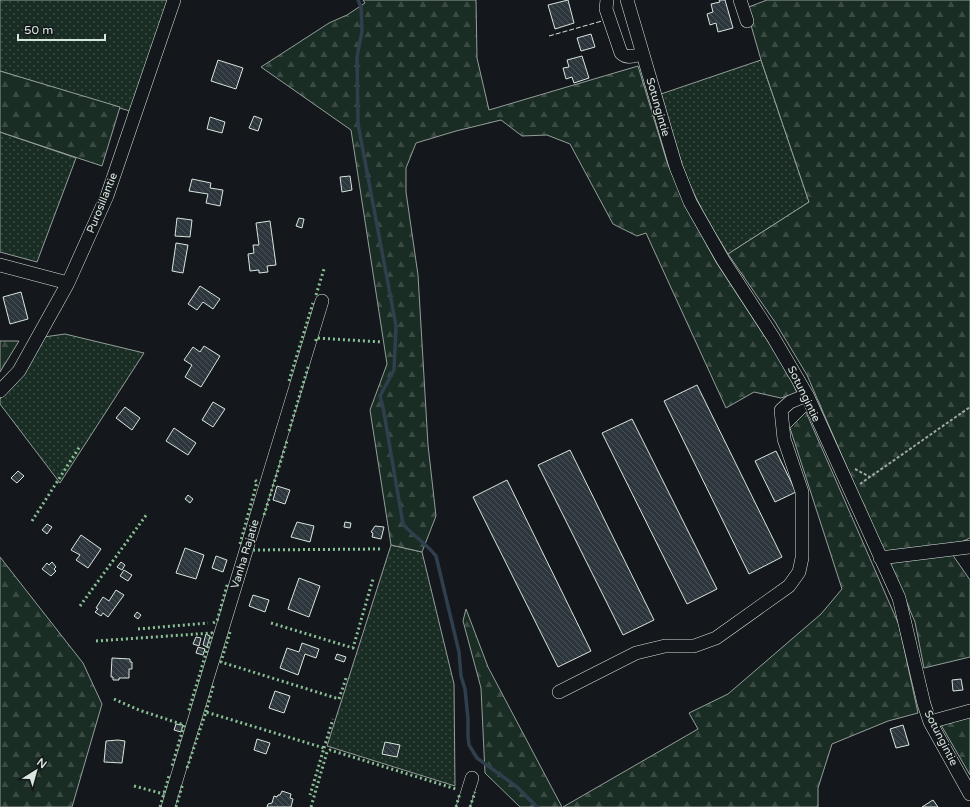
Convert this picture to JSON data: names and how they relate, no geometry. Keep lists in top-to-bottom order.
{
  "streets": {
    "street": ["Sotungintie", "Purosillantie", "Vanha Rajatie"]
  },
  "scale_bar": "50 m",
  "north": "top right"
}
